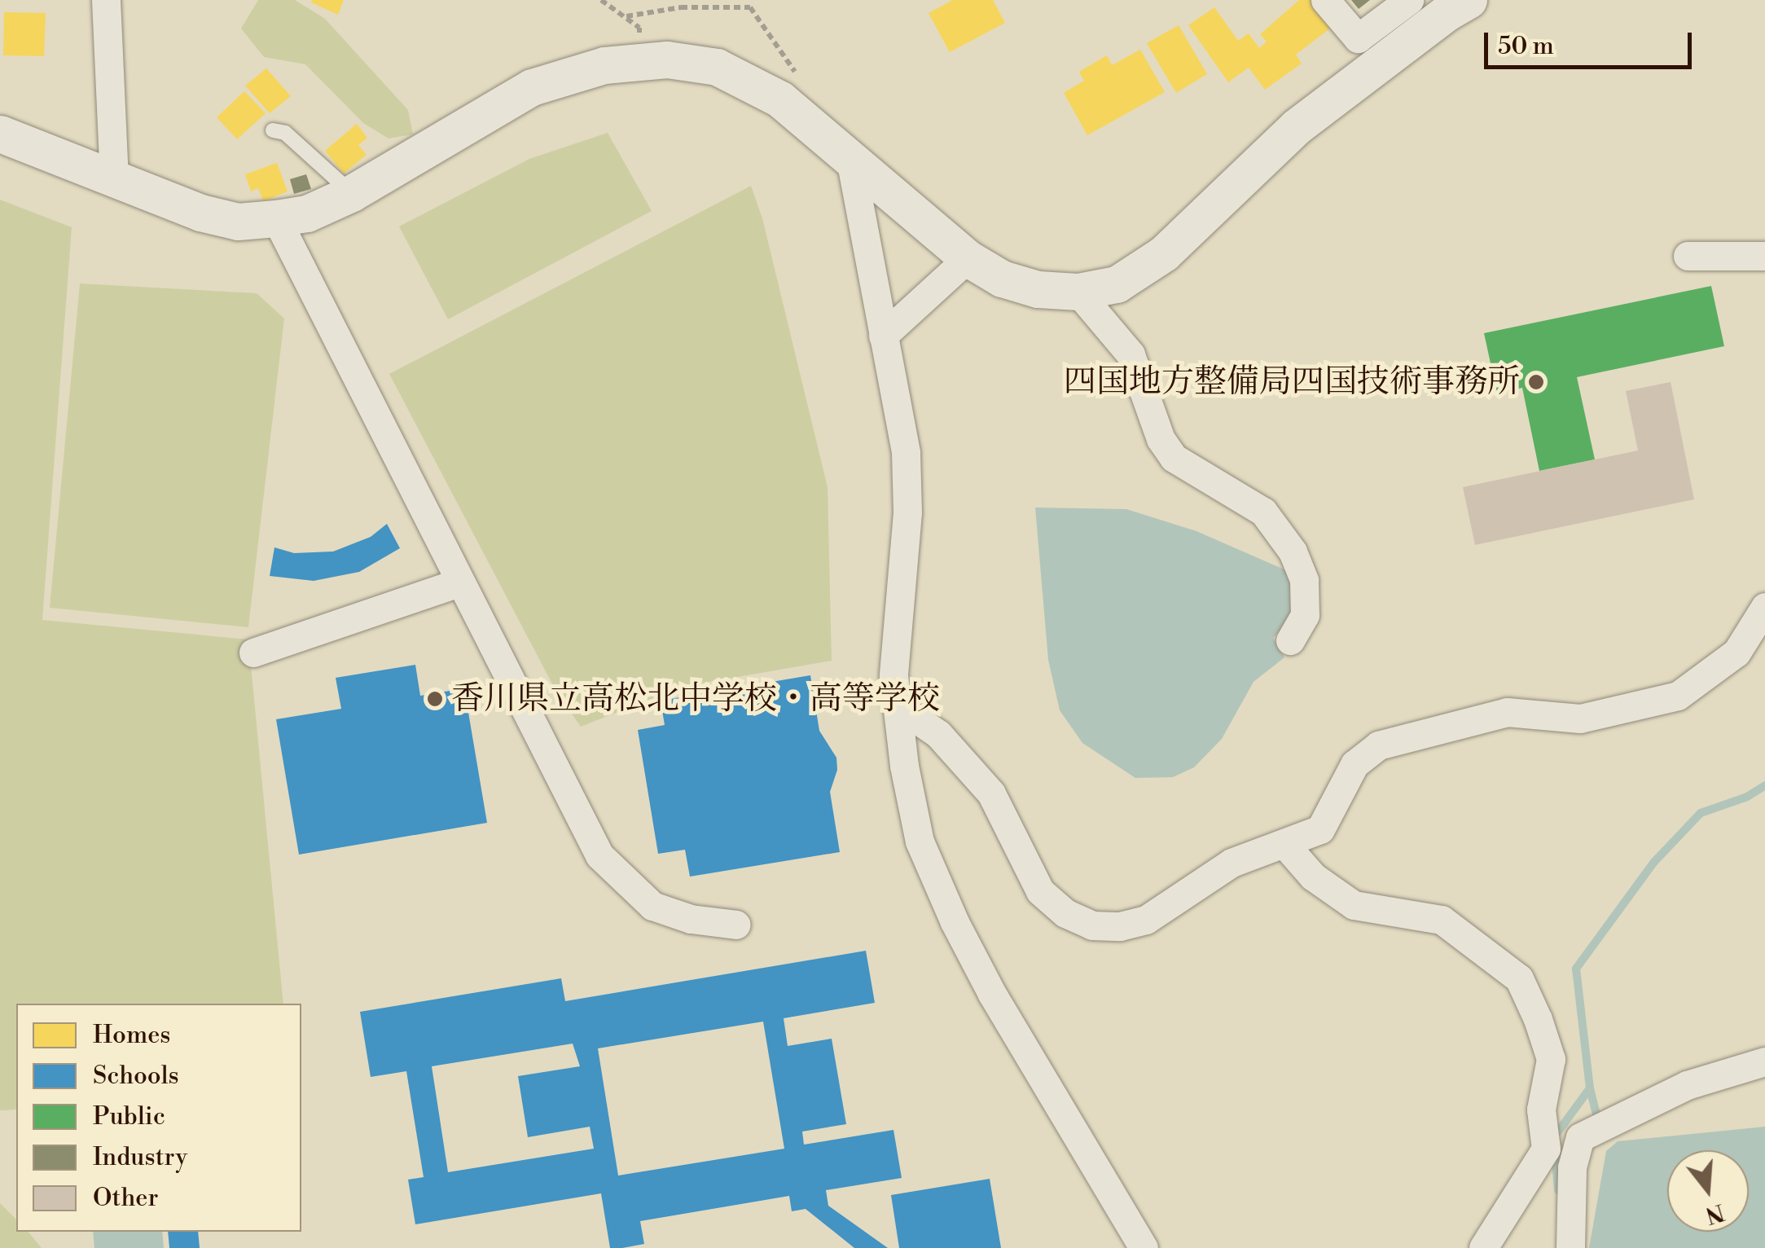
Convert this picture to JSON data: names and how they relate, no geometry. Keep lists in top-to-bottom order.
{
  "places": ["四国地方整備局四国技術事務所", "香川県立高松北中学校・高等学校"],
  "legend": [
    "Homes",
    "Schools",
    "Public",
    "Industry",
    "Other"
  ],
  "scale_bar": "50 m",
  "north": "bottom"
}
